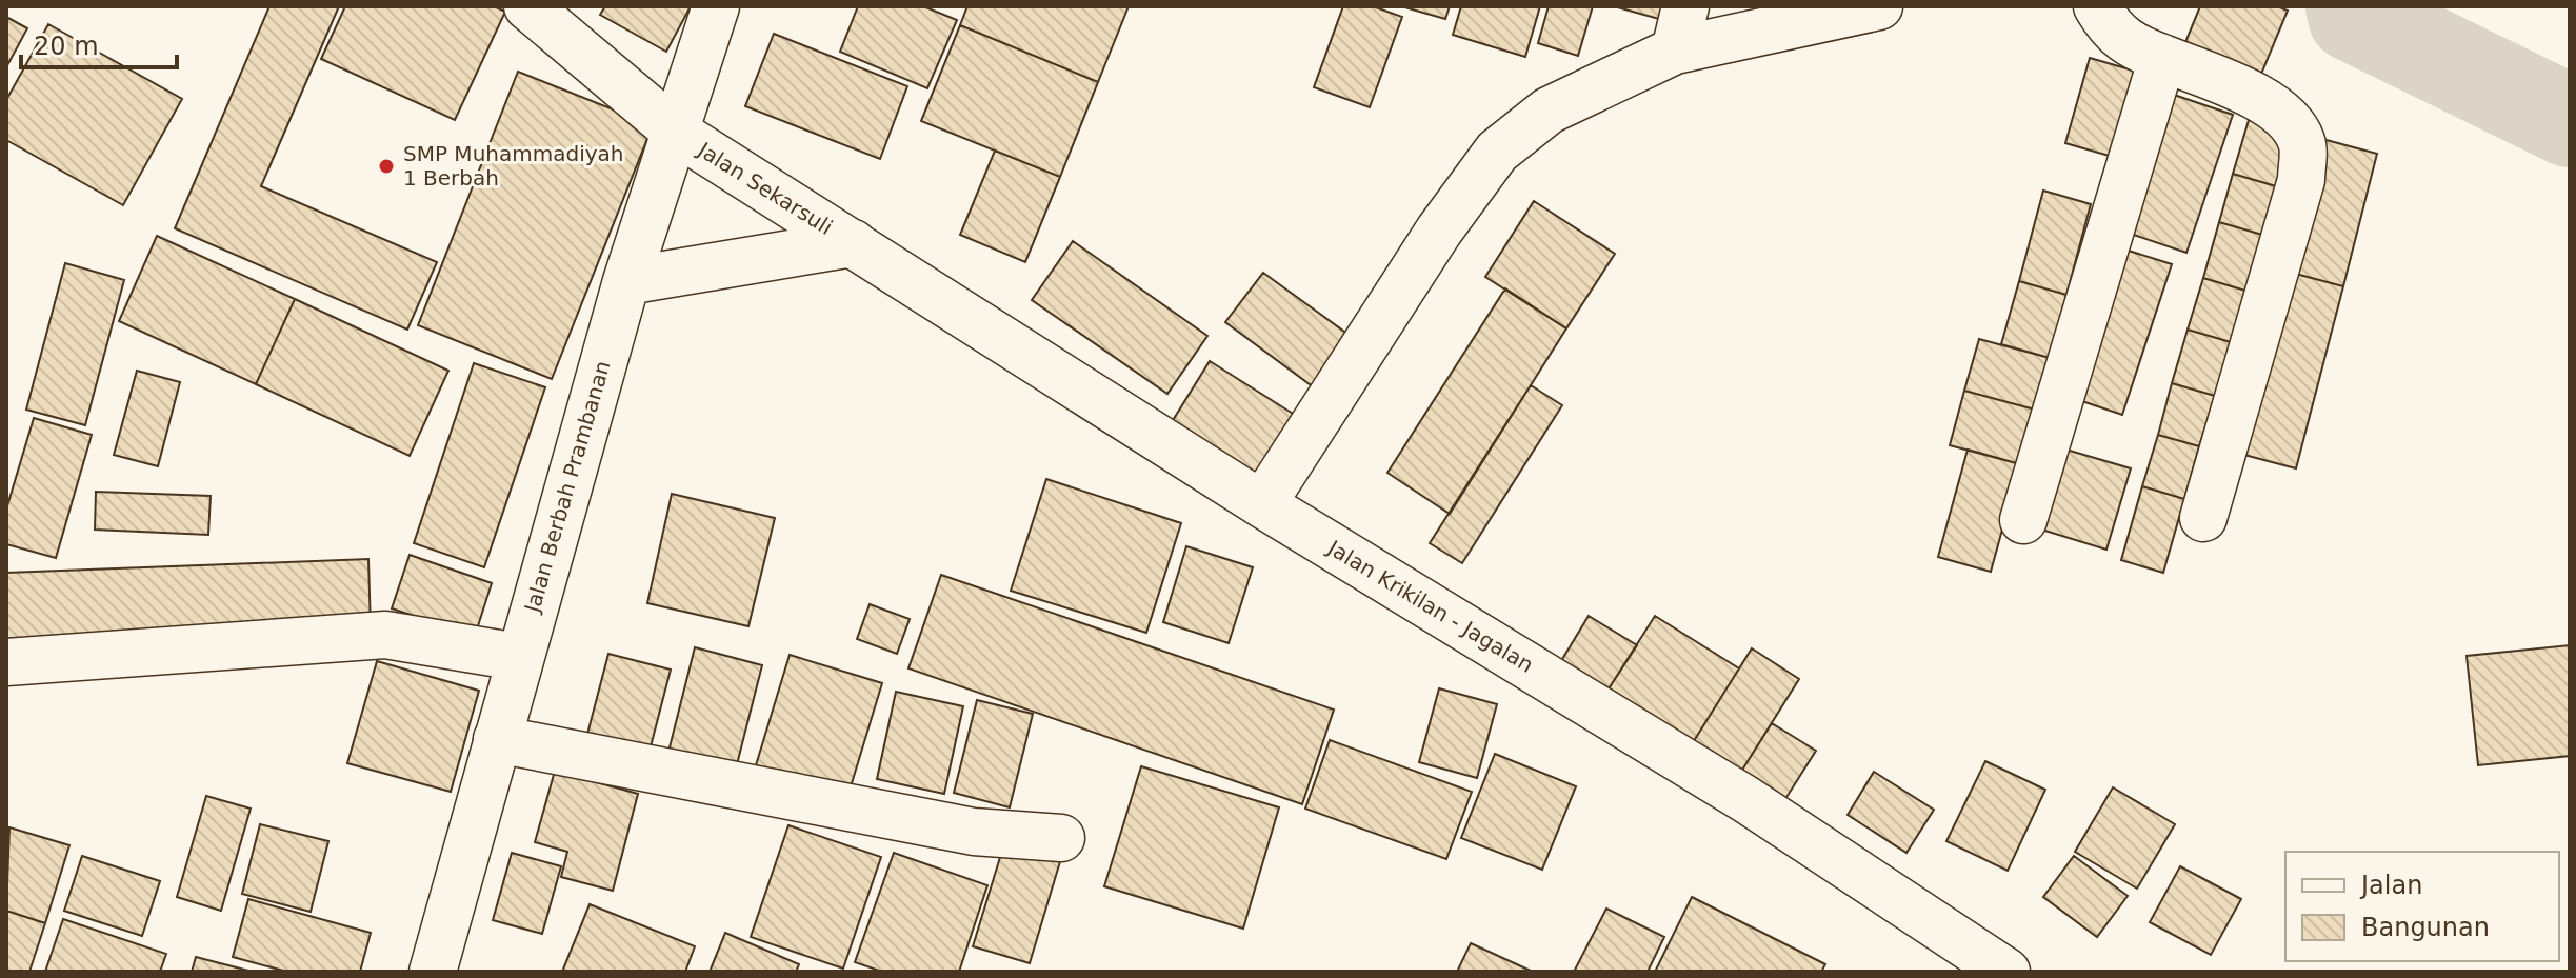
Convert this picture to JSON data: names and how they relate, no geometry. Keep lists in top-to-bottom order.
{
  "streets": {
    "street": ["Jalan Sekarsuli", "Jalan Berbah Prambanan", "Jalan Krikilan - Jagalan"]
  },
  "crossings": [
    ["Jalan Sekarsuli", "Jalan Berbah Prambanan"],
    ["Jalan Sekarsuli", "Jalan Krikilan - Jagalan"]
  ],
  "places": ["SMP Muhammadiyah 1 Berbah"],
  "legend": ["Jalan", "Bangunan"],
  "scale_bar": "20 m"
}
